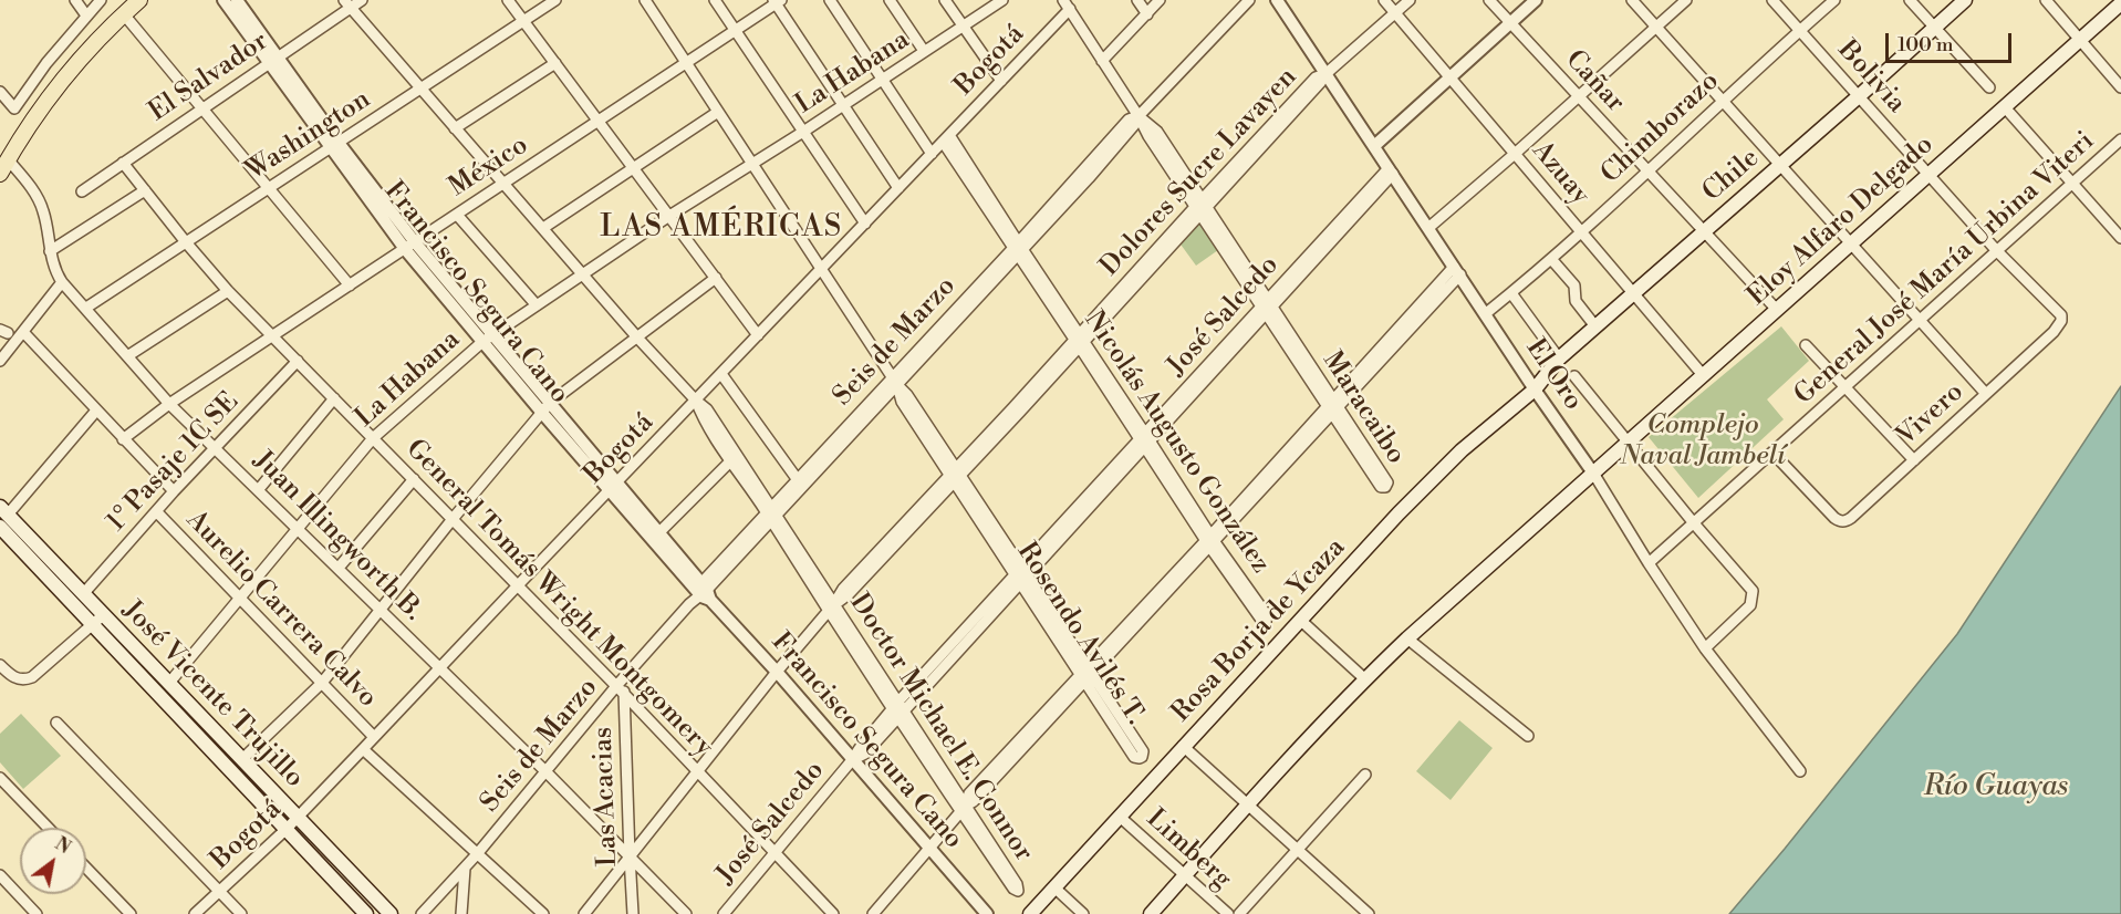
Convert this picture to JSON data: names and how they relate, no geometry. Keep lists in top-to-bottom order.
{
  "streets": {
    "main road": [
      "Chile",
      "Eloy Alfaro Delgado",
      "Rosa Borja de Ycaza",
      "José Vicente Trujillo"
    ],
    "street": [
      "Bogotá",
      "La Habana",
      "El Salvador",
      "Bolivia",
      "Cañar",
      "Chimborazo",
      "Washington",
      "México",
      "Dolores Sucre Lavayen",
      "Azuay",
      "General José María Urbina Viteri",
      "Francisco Segura Cano",
      "José Salcedo",
      "Seis de Marzo",
      "El Oro",
      "Maracaibo",
      "Vivero",
      "Nicolás Augusto González",
      "1° Pasaje 1C SE",
      "Juan Illingworth B.",
      "General Tomás Wright Montgomery",
      "Aurelio Carrera Calvo",
      "Rosendo Avilés T.",
      "Doctor Michael E. Connor",
      "Las Acacias",
      "Limberg"
    ]
  },
  "crossings": [
    ["Bogotá", "Francisco Segura Cano"],
    ["Bogotá", "Maracaibo"],
    ["Bogotá", "Nicolás Augusto González"],
    ["Bogotá", "Juan Illingworth B."],
    ["Bogotá", "General Tomás Wright Montgomery"],
    ["Bogotá", "Aurelio Carrera Calvo"],
    ["Bogotá", "Rosendo Avilés T."],
    ["Bogotá", "José Vicente Trujillo"],
    ["Bogotá", "Doctor Michael E. Connor"],
    ["La Habana", "Francisco Segura Cano"],
    ["La Habana", "Juan Illingworth B."],
    ["La Habana", "General Tomás Wright Montgomery"],
    ["La Habana", "Aurelio Carrera Calvo"],
    ["La Habana", "Rosendo Avilés T."],
    ["La Habana", "José Vicente Trujillo"],
    ["La Habana", "Doctor Michael E. Connor"],
    ["El Salvador", "Francisco Segura Cano"],
    ["El Salvador", "General Tomás Wright Montgomery"],
    ["El Salvador", "Doctor Michael E. Connor"],
    ["Bolivia", "Chimborazo"],
    ["Bolivia", "Chile"],
    ["Bolivia", "Eloy Alfaro Delgado"],
    ["Bolivia", "General José María Urbina Viteri"],
    ["Bolivia", "Vivero"],
    ["Cañar", "Chimborazo"],
    ["Cañar", "Chile"],
    ["Cañar", "Eloy Alfaro Delgado"],
    ["Chimborazo", "Azuay"],
    ["Chimborazo", "El Oro"],
    ["Washington", "Francisco Segura Cano"],
    ["Washington", "Juan Illingworth B."],
    ["Washington", "General Tomás Wright Montgomery"],
    ["Washington", "Doctor Michael E. Connor"],
    ["México", "Francisco Segura Cano"],
    ["México", "Juan Illingworth B."],
    ["México", "General Tomás Wright Montgomery"],
    ["México", "Aurelio Carrera Calvo"],
    ["México", "Rosendo Avilés T."],
    ["México", "Doctor Michael E. Connor"],
    ["Dolores Sucre Lavayen", "Azuay"],
    ["Dolores Sucre Lavayen", "Francisco Segura Cano"],
    ["Dolores Sucre Lavayen", "El Oro"],
    ["Dolores Sucre Lavayen", "Maracaibo"],
    ["Dolores Sucre Lavayen", "Nicolás Augusto González"],
    ["Dolores Sucre Lavayen", "Juan Illingworth B."],
    ["Dolores Sucre Lavayen", "General Tomás Wright Montgomery"],
    ["Dolores Sucre Lavayen", "Rosendo Avilés T."],
    ["Dolores Sucre Lavayen", "Doctor Michael E. Connor"],
    ["Dolores Sucre Lavayen", "Las Acacias"],
    ["Azuay", "Chile"],
    ["Azuay", "Eloy Alfaro Delgado"],
    ["Chile", "El Oro"],
    ["Chile", "Rosa Borja de Ycaza"],
    ["Eloy Alfaro Delgado", "El Oro"],
    ["Eloy Alfaro Delgado", "Limberg"],
    ["General José María Urbina Viteri", "El Oro"],
    ["General José María Urbina Viteri", "Vivero"],
    ["Francisco Segura Cano", "José Salcedo"],
    ["Francisco Segura Cano", "Seis de Marzo"],
    ["José Salcedo", "El Oro"],
    ["José Salcedo", "Maracaibo"],
    ["José Salcedo", "Nicolás Augusto González"],
    ["José Salcedo", "General Tomás Wright Montgomery"],
    ["José Salcedo", "Rosendo Avilés T."],
    ["José Salcedo", "Doctor Michael E. Connor"],
    ["Seis de Marzo", "Maracaibo"],
    ["Seis de Marzo", "Nicolás Augusto González"],
    ["Seis de Marzo", "Juan Illingworth B."],
    ["Seis de Marzo", "General Tomás Wright Montgomery"],
    ["Seis de Marzo", "Aurelio Carrera Calvo"],
    ["Seis de Marzo", "Rosendo Avilés T."],
    ["Seis de Marzo", "Doctor Michael E. Connor"],
    ["Seis de Marzo", "Las Acacias"],
    ["El Oro", "Rosa Borja de Ycaza"],
    ["1° Pasaje 1C SE", "Juan Illingworth B."],
    ["1° Pasaje 1C SE", "General Tomás Wright Montgomery"],
    ["1° Pasaje 1C SE", "Aurelio Carrera Calvo"],
    ["1° Pasaje 1C SE", "José Vicente Trujillo"],
    ["Juan Illingworth B.", "Las Acacias"],
    ["General Tomás Wright Montgomery", "Las Acacias"],
    ["Rosa Borja de Ycaza", "Limberg"]
  ],
  "districts": ["LAS AMÉRICAS"],
  "water": ["Río Guayas"],
  "parks": ["Complejo Naval Jambelí"],
  "scale_bar": "100 m",
  "north": "top right"
}
